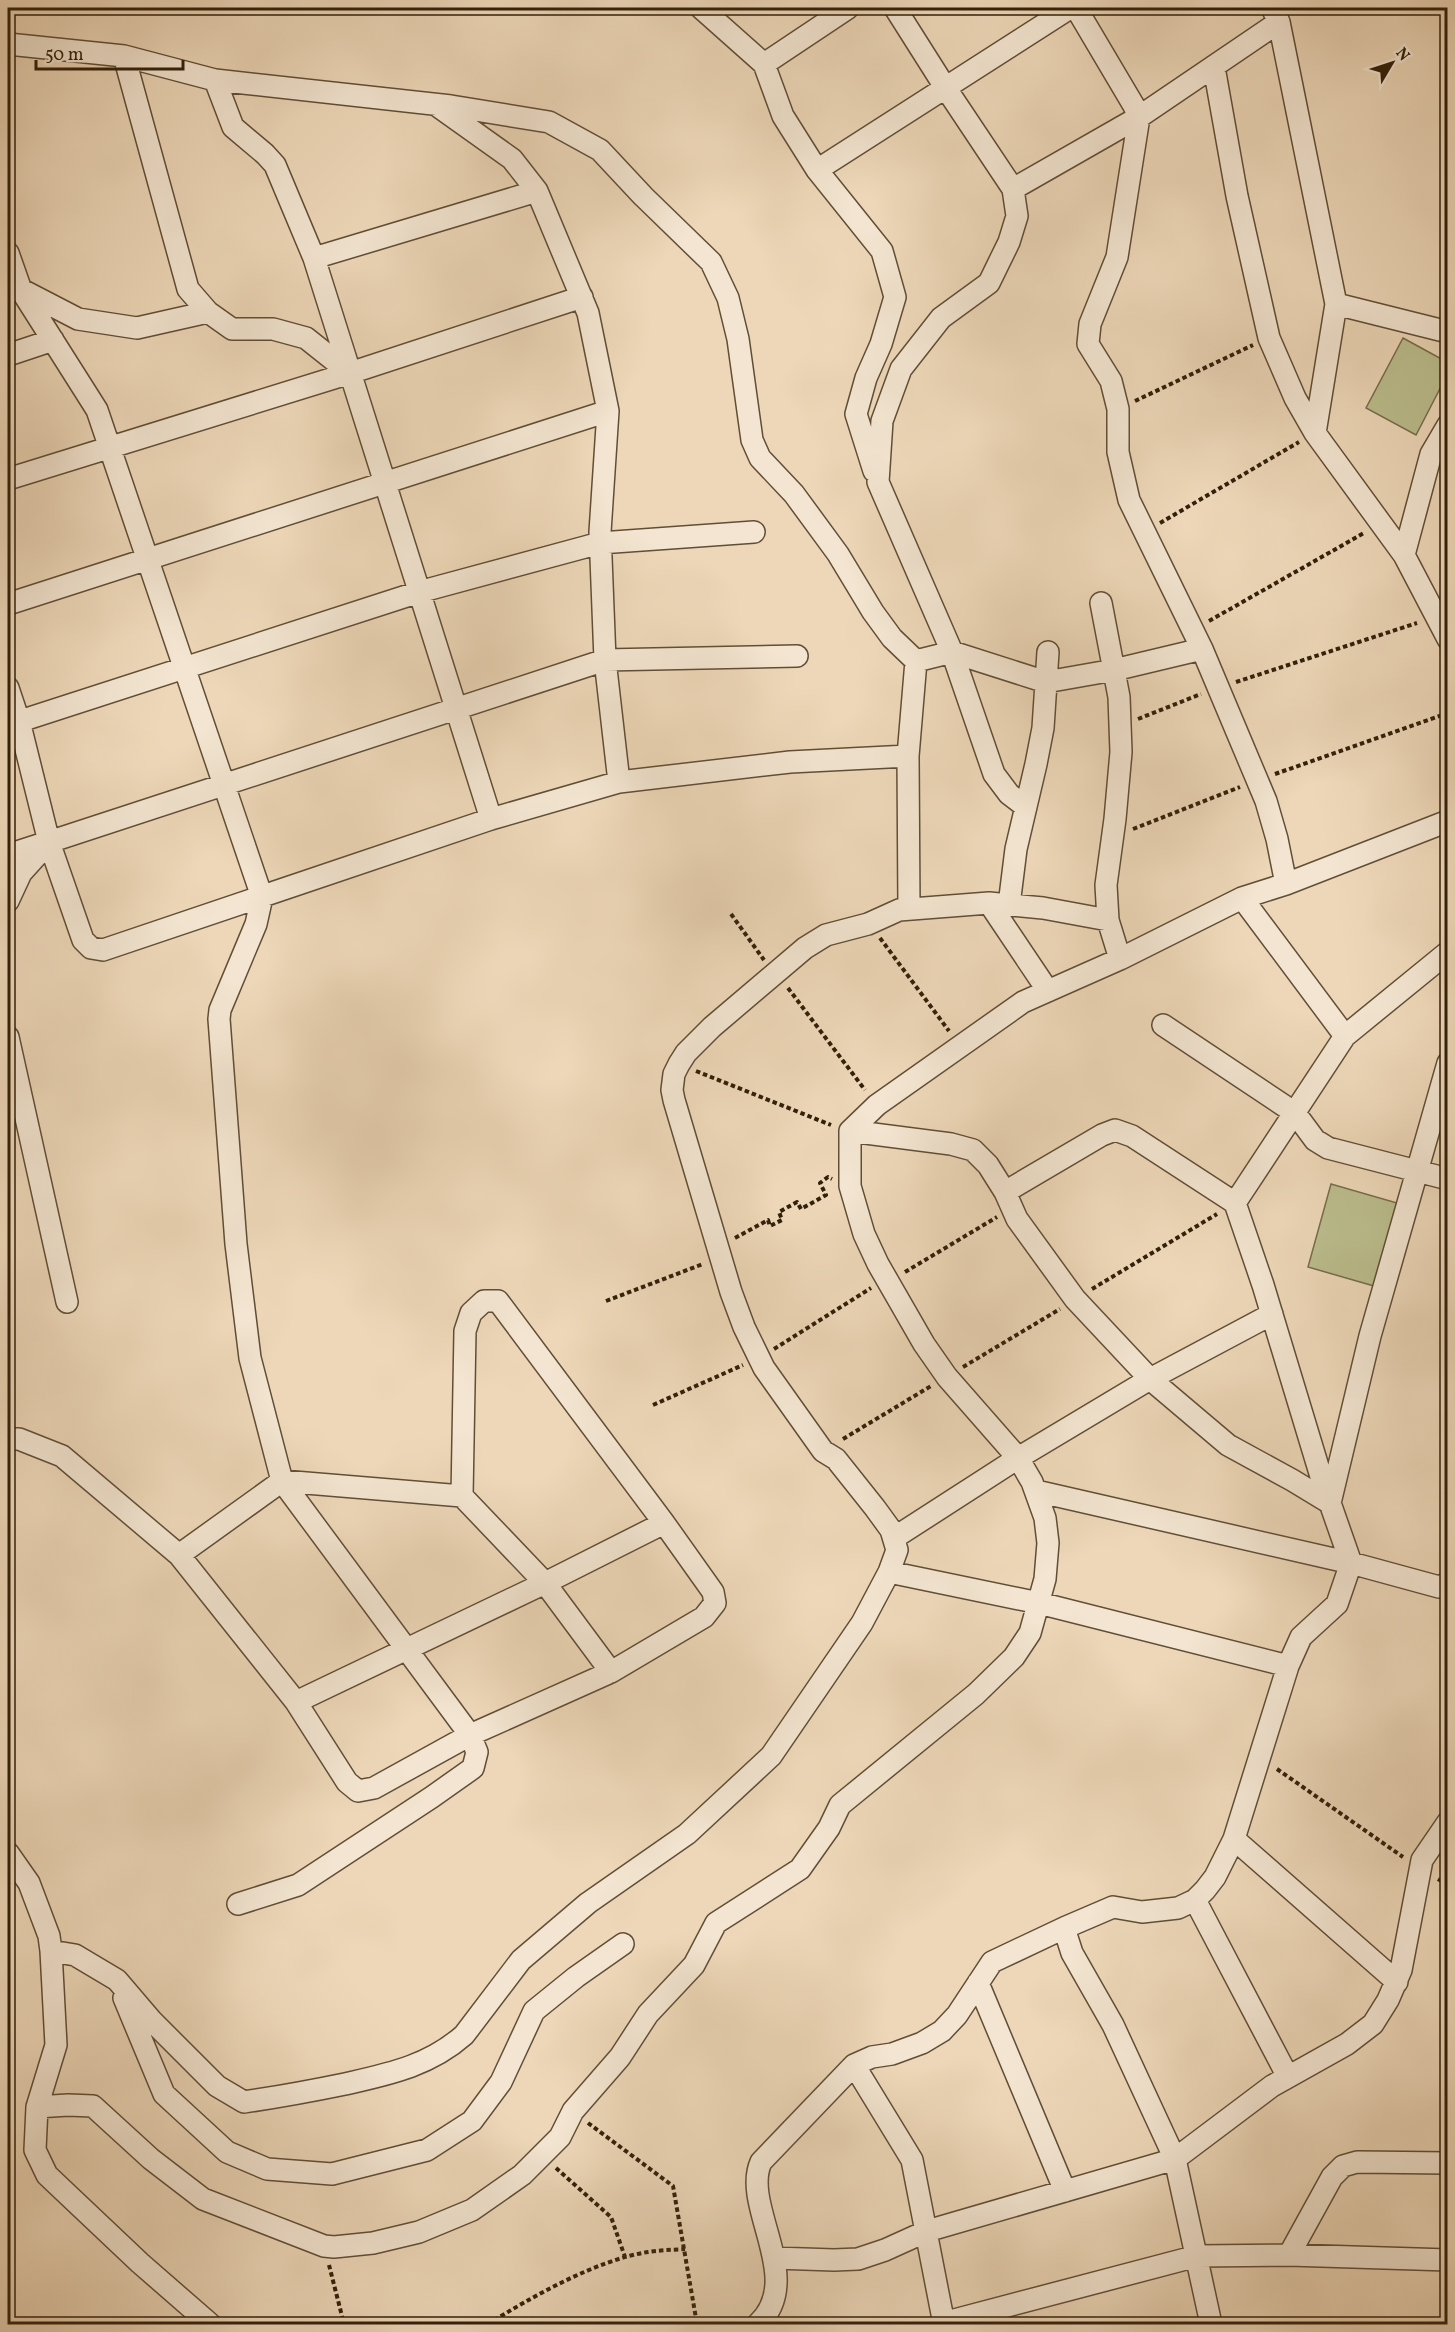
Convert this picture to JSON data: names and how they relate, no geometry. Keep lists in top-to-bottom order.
{
  "scale_bar": "50 m",
  "north": "top right"
}
